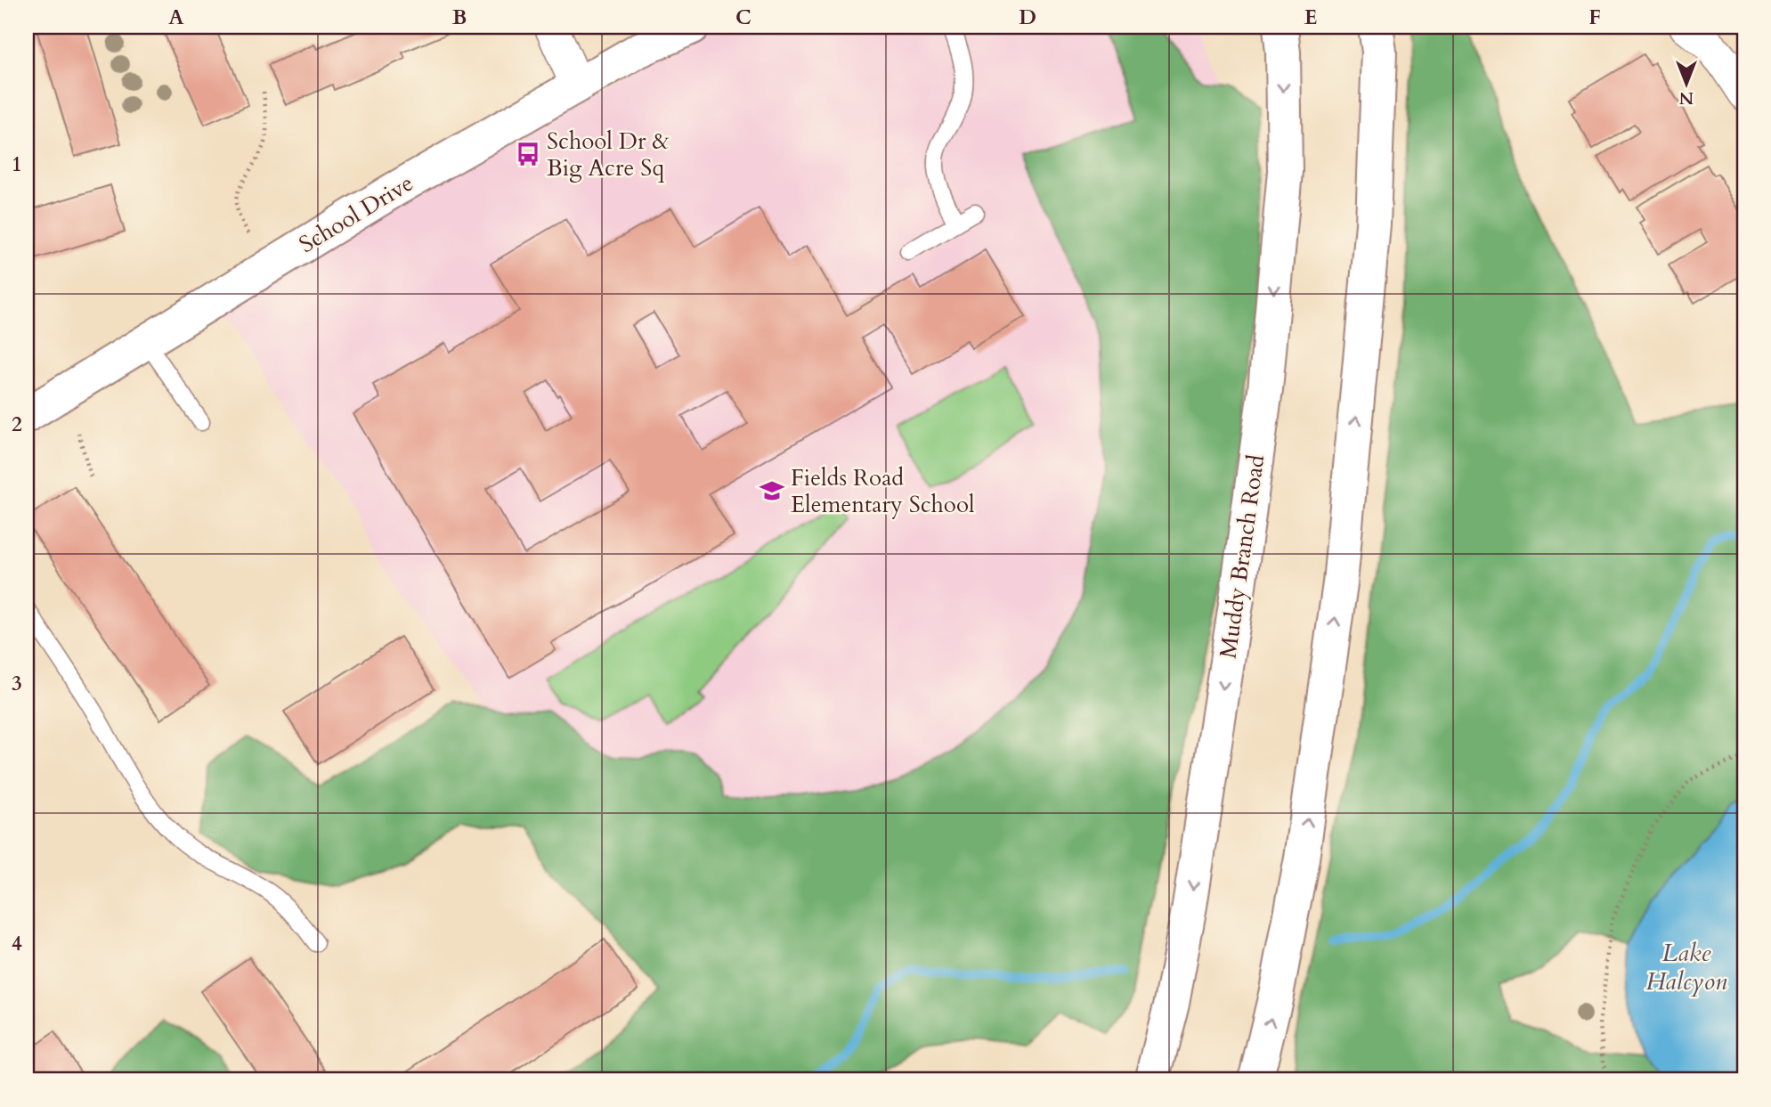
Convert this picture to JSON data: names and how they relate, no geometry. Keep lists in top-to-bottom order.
{
  "streets": {
    "main road": ["School Drive", "Muddy Branch Road"]
  },
  "water": ["Lake Halcyon"],
  "places": {
    "bus stop": ["School Dr & Big Acre Sq"],
    "school or university": ["Fields Road Elementary School"]
  },
  "north": "bottom",
  "grid": {
    "columns": [
      "A",
      "B",
      "C",
      "D",
      "E",
      "F"
    ],
    "rows": [
      "1",
      "2",
      "3",
      "4"
    ]
  }
}
